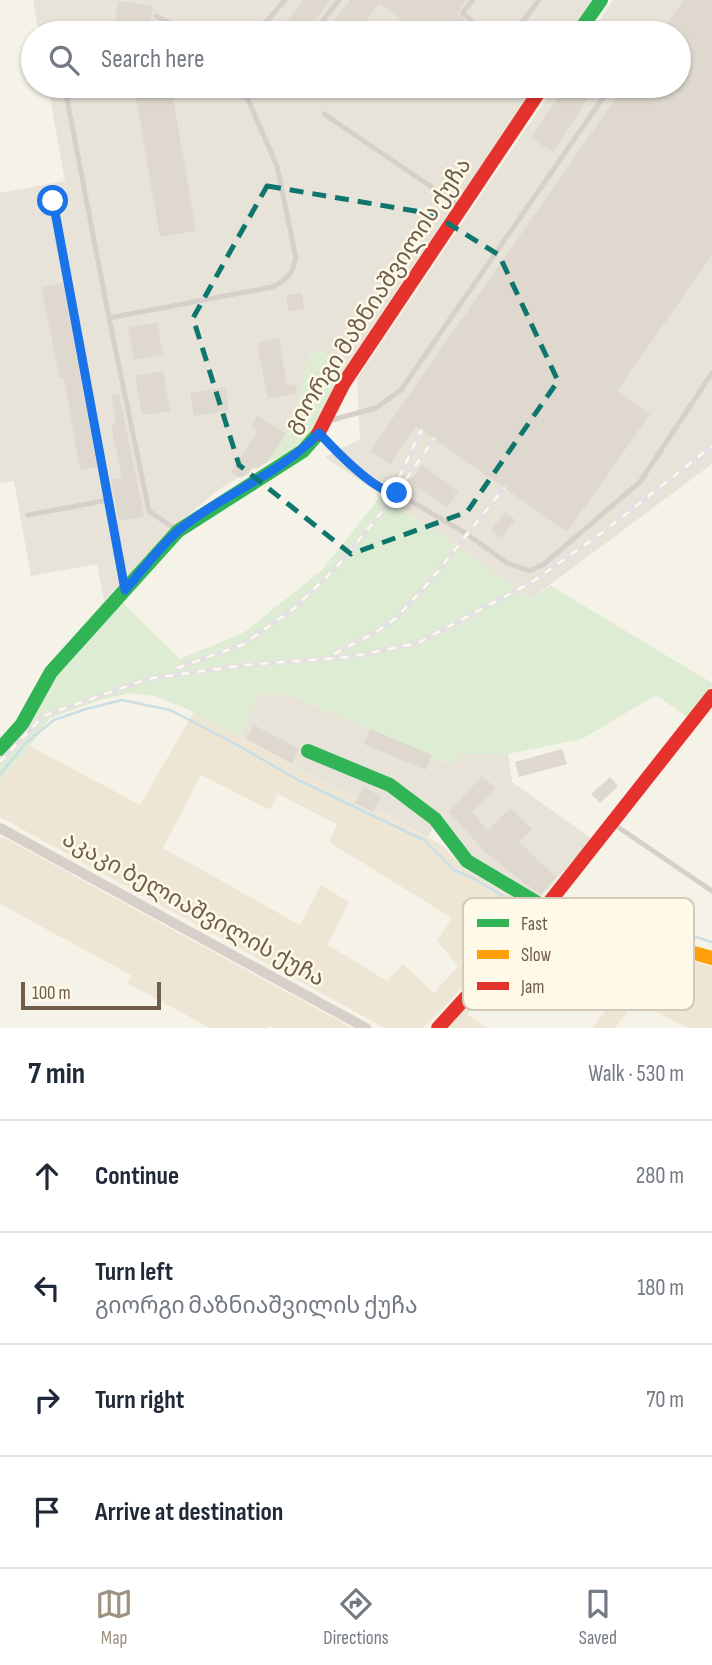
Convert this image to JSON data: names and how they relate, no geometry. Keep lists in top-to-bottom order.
{
  "streets": {
    "street": ["გიორგი მაზნიაშვილის ქუჩა", "აკაკი ბელიაშვილის ქუჩა"]
  },
  "legend": ["Fast", "Slow", "Jam"],
  "scale_bar": "100 m",
  "page": {
    "search": "Search here",
    "scale": "100 m",
    "heading": ["7 min", "Walk · 530 m"],
    "list": [
      ["Continue", "280 m"],
      ["Turn left", "გიორგი მაზნიაშვილის ქუჩა", "180 m"],
      ["Turn right", "70 m"],
      "Arrive at destination"
    ],
    "nav": ["Map", "Directions", "Saved"]
  }
}
